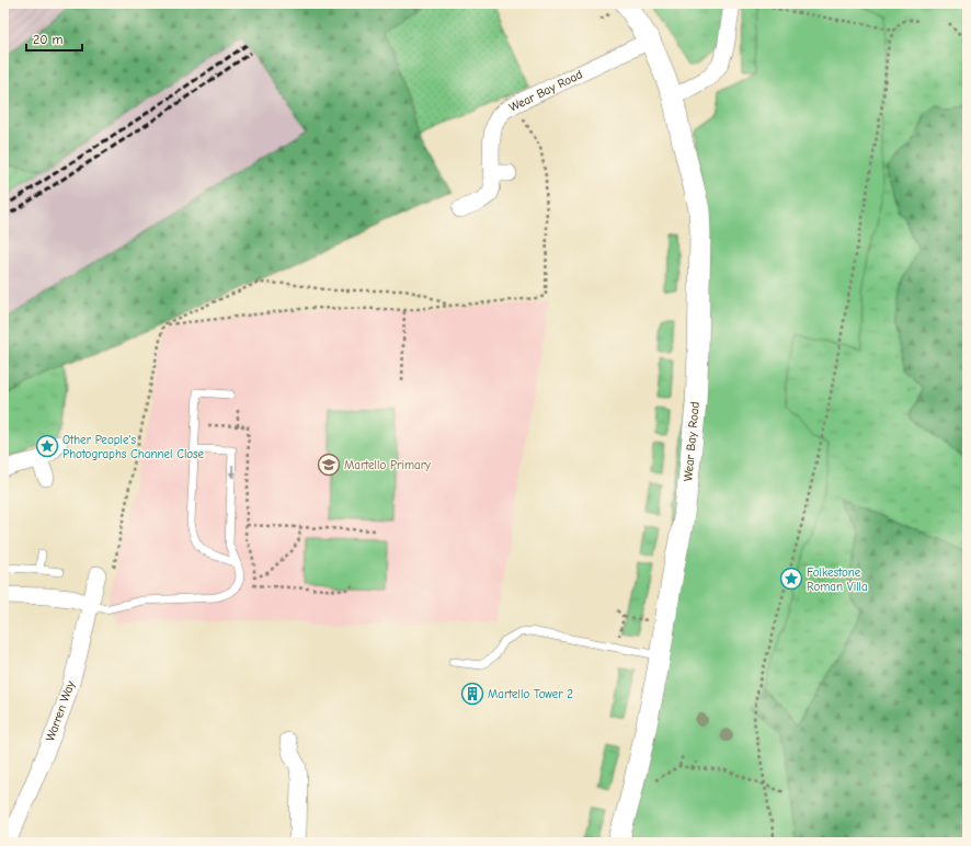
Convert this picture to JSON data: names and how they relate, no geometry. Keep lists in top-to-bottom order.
{
  "streets": {
    "street": ["Wear Bay Road", "Warren Way"]
  },
  "places": {
    "place": ["Other People's Photographs Channel Close", "Folkestone Roman Villa"],
    "school or university": ["Martello Primary"],
    "building": ["Martello Tower 2"]
  },
  "scale_bar": "20 m"
}
